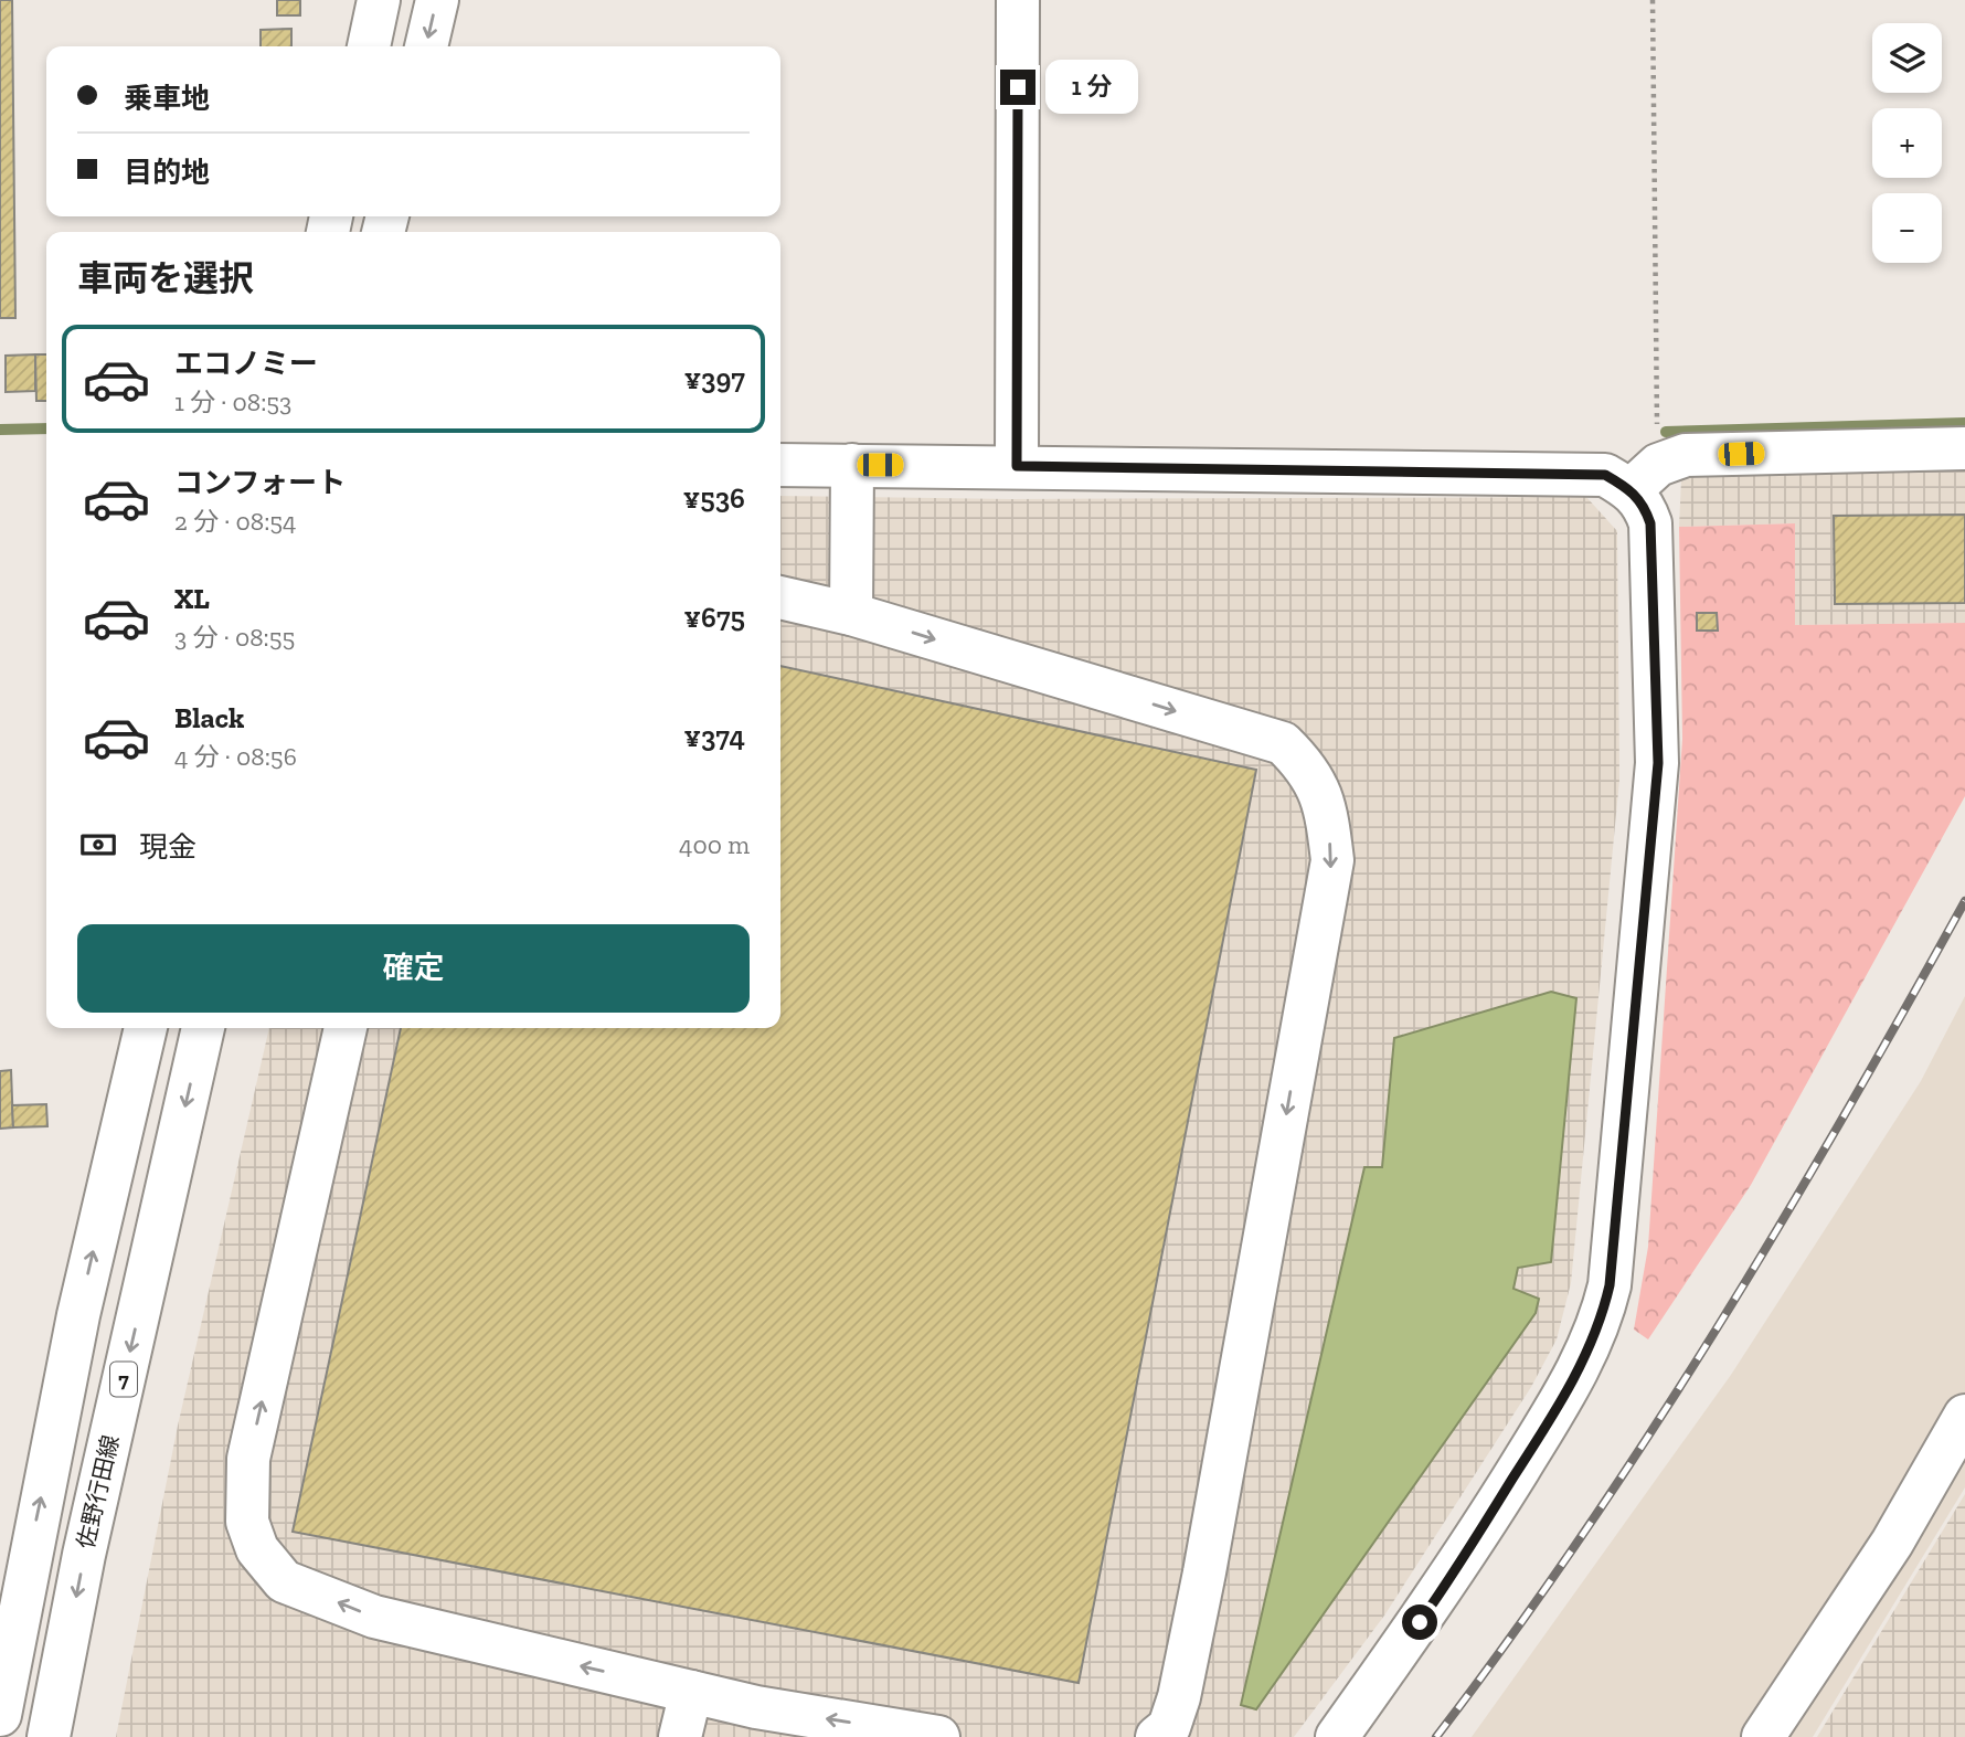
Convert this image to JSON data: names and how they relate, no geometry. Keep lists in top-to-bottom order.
{
  "streets": {
    "street": ["7", "佐野行田線"]
  },
  "page": {
    "map_buttons": ["+", "−"],
    "banner": ["乗車地", "目的地"],
    "bubble": "1 分",
    "heading": "車両を選択",
    "list": [
      {
        "name": "エコノミー",
        "note": "1 分 · 08:53",
        "value": "¥397"
      },
      {
        "name": "コンフォート",
        "note": "2 分 · 08:54",
        "value": "¥536"
      },
      {
        "name": "XL",
        "note": "3 分 · 08:55",
        "value": "¥675"
      },
      {
        "name": "Black",
        "note": "4 分 · 08:56",
        "value": "¥374"
      }
    ],
    "pay": ["現金", "400 m"],
    "buttons": "確定"
  }
}
